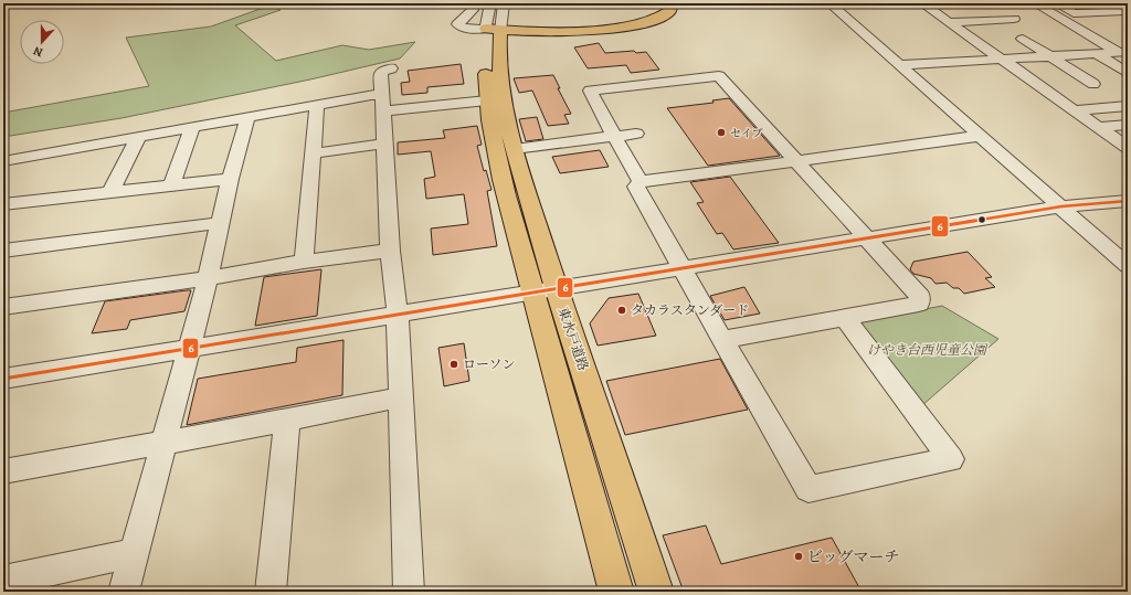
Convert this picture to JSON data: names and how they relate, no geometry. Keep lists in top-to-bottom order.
{
  "streets": {
    "highway": ["東水戸道路"]
  },
  "parks": ["けやき台西児童公園"],
  "places": [
    "セイブ",
    "タカラスタンダード",
    "ローソン",
    "ビッグマーチ"
  ],
  "lines": ["transit line 6"],
  "north": "bottom"
}
